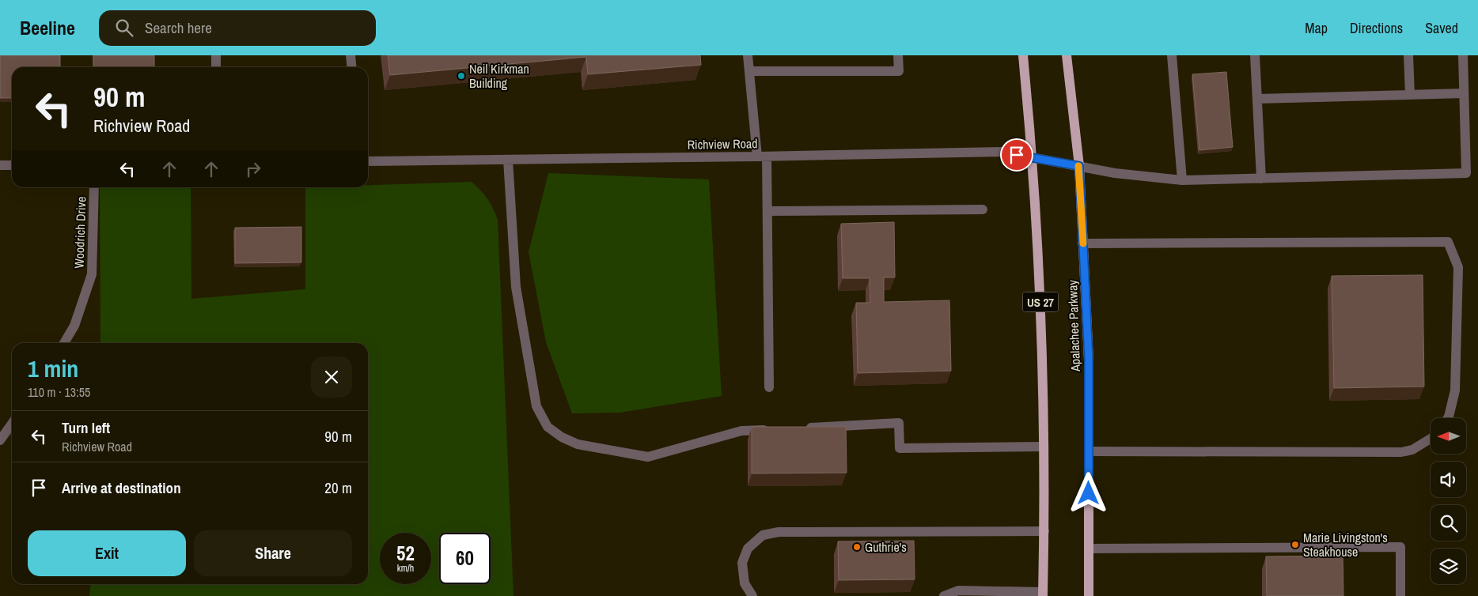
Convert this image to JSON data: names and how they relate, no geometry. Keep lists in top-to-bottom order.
{
  "streets": {
    "main road": ["US 27", "Apalachee Parkway"],
    "street": ["Richview Road", "Woodrich Drive"]
  },
  "crossings": [
    ["Richview Road", "US 27"],
    ["Richview Road", "Apalachee Parkway"]
  ],
  "places": ["Neil Kirkman Building", "Marie Livingston's Steakhouse", "Guthrie's"],
  "north": "left",
  "page": {
    "header": "Beeline",
    "search": "Search here",
    "nav": ["Map", "Directions", "Saved"],
    "turn": ["90 m", "Richview Road"],
    "heading": ["1 min", "110 m · 13:55"],
    "list": [
      {
        "name": "Turn left",
        "note": "Richview Road",
        "value": "90 m"
      },
      {
        "name": "Arrive at destination",
        "value": "20 m"
      }
    ],
    "buttons": ["Exit", "Share"],
    "speed": "52 km/h",
    "limit": "60"
  }
}
